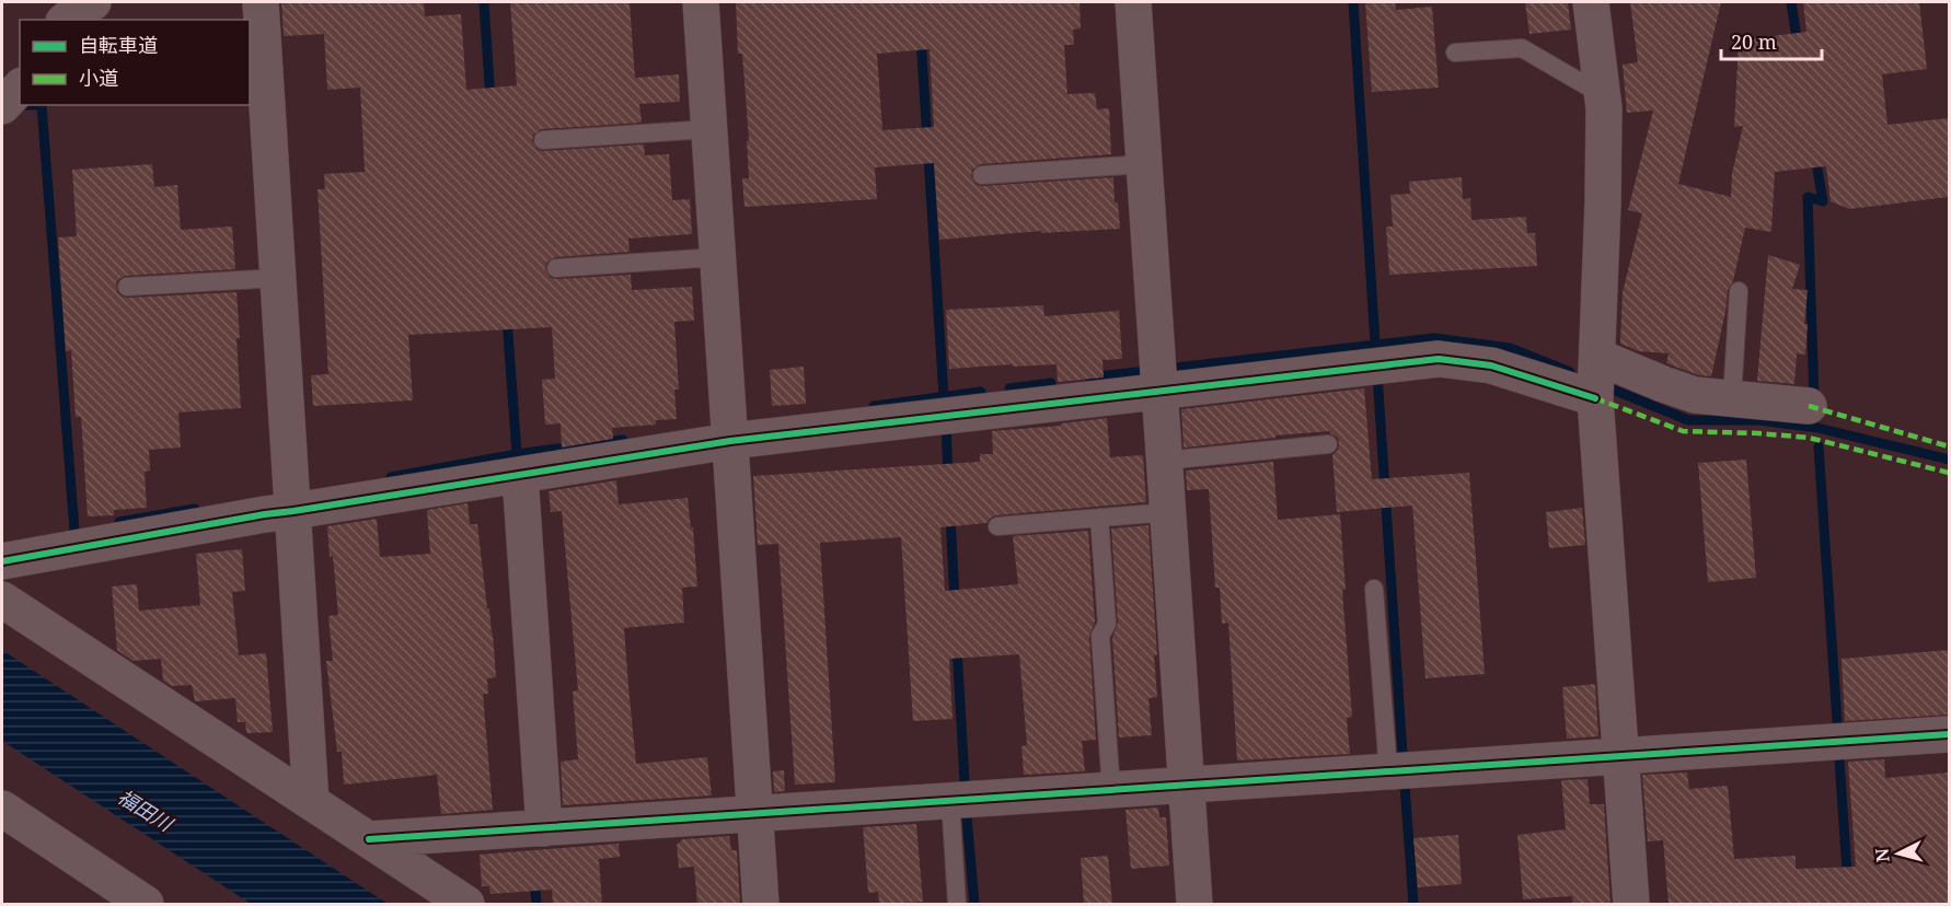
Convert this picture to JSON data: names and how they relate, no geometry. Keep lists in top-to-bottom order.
{
  "water": ["福田川"],
  "legend": ["自転車道", "小道"],
  "scale_bar": "20 m",
  "north": "left"
}
